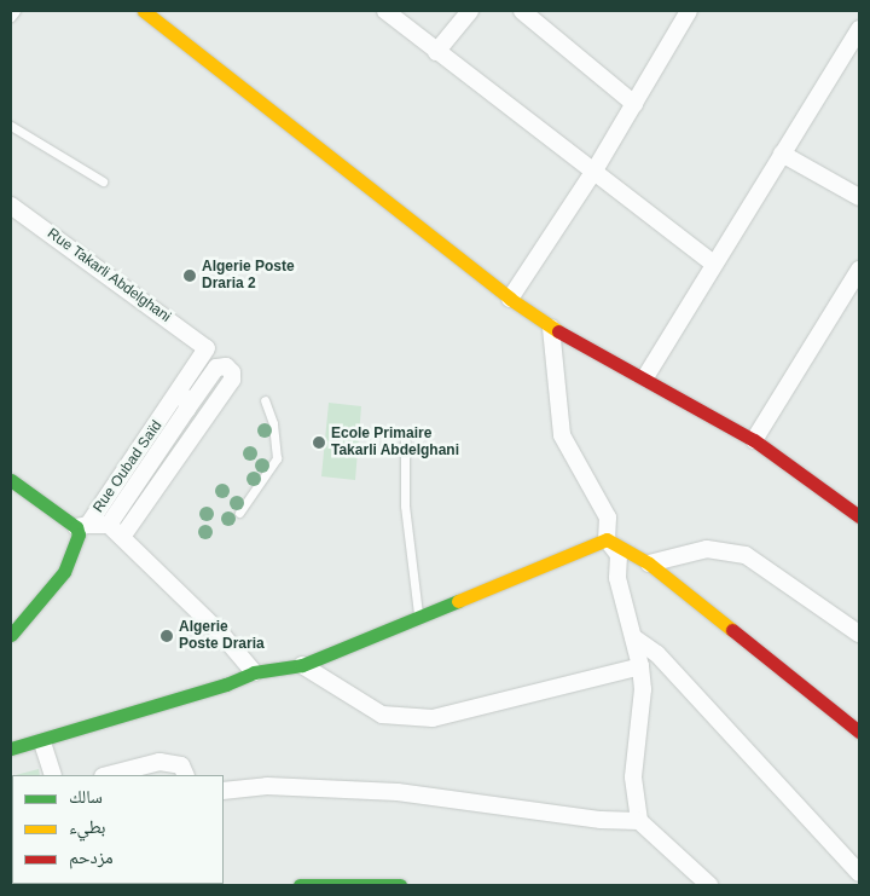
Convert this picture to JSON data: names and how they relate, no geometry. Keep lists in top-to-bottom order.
{
  "streets": {
    "street": ["Rue Takarli Abdelghani", "Rue Oubad Saïd"]
  },
  "crossings": [
    ["Rue Takarli Abdelghani", "Rue Oubad Saïd"]
  ],
  "places": ["Algerie Poste Draria 2", "Ecole Primaire Takarli Abdelghani", "Algerie Poste Draria"],
  "legend": ["سالك", "بطيء", "مزدحم"]
}
